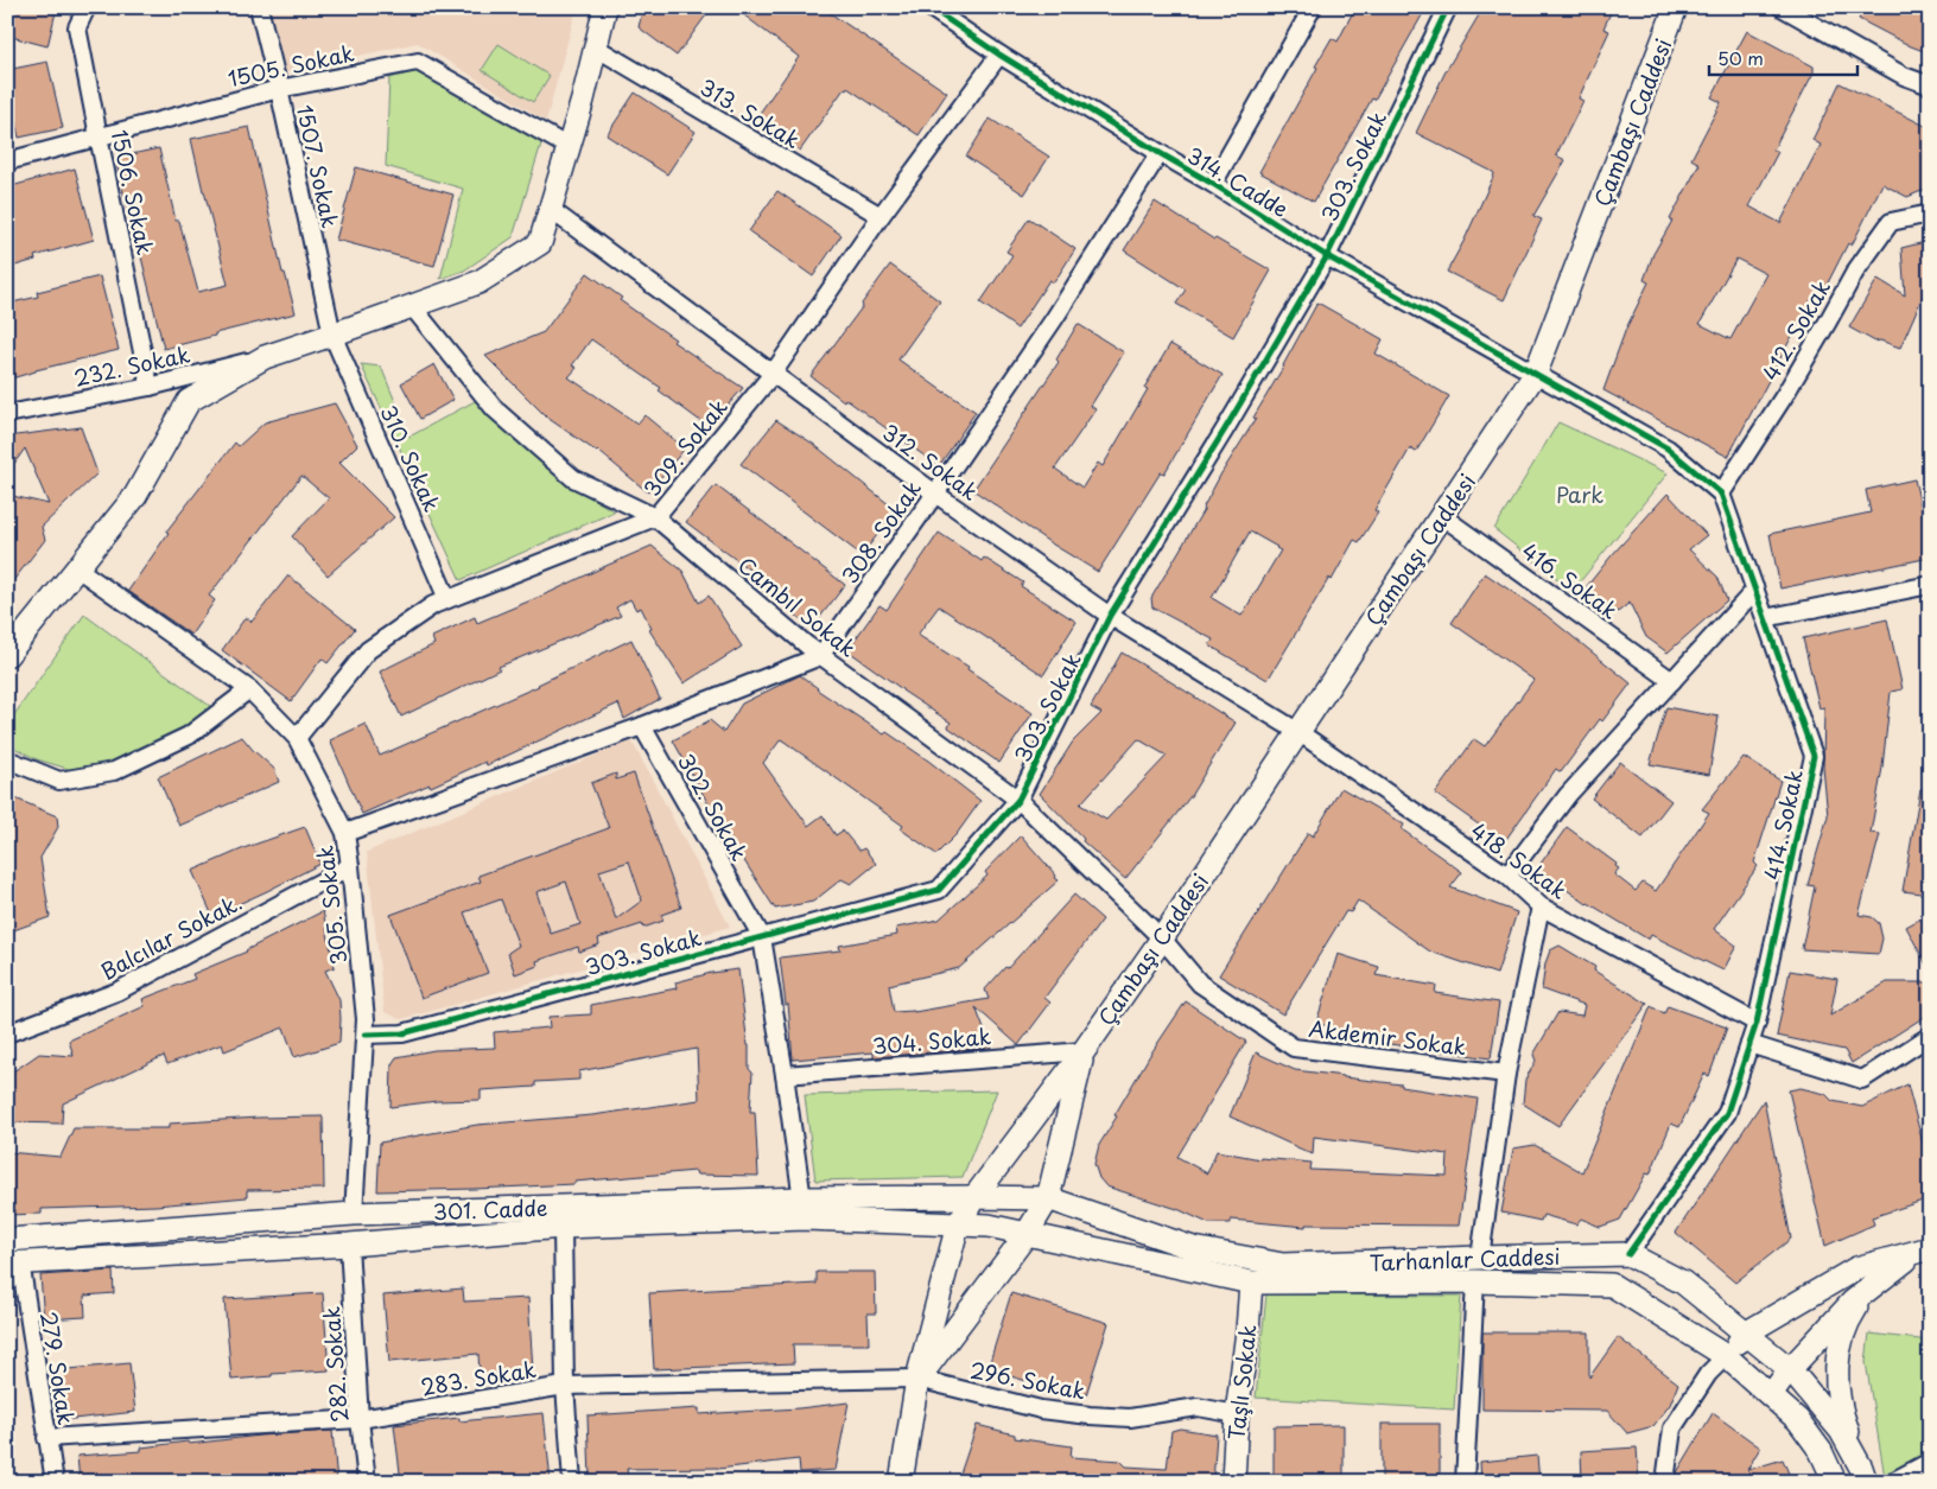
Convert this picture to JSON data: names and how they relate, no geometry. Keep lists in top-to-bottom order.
{
  "streets": {
    "main road": [
      "Çambaşı Caddesi",
      "301. Cadde",
      "Tarhanlar Caddesi",
      "Taşlı Sokak"
    ],
    "street": [
      "1505. Sokak",
      "313. Sokak",
      "1507. Sokak",
      "303. Sokak",
      "314. Cadde",
      "1506. Sokak",
      "412. Sokak",
      "232. Sokak",
      "309. Sokak",
      "310. Sokak",
      "312. Sokak",
      "308. Sokak",
      "416. Sokak",
      "Cambıl Sokak",
      "302. Sokak",
      "414. Sokak",
      "418. Sokak",
      "305. Sokak",
      "Balcılar Sokak.",
      "Akdemir Sokak",
      "304. Sokak",
      "282. Sokak",
      "279. Sokak",
      "283. Sokak",
      "296. Sokak"
    ]
  },
  "crossings": [
    ["1505. Sokak", "1507. Sokak"],
    ["1505. Sokak", "1506. Sokak"],
    ["313. Sokak", "309. Sokak"],
    ["Çambaşı Caddesi", "314. Cadde"],
    ["Çambaşı Caddesi", "312. Sokak"],
    ["Çambaşı Caddesi", "416. Sokak"],
    ["Çambaşı Caddesi", "Cambıl Sokak"],
    ["Çambaşı Caddesi", "418. Sokak"],
    ["Çambaşı Caddesi", "Akdemir Sokak"],
    ["Çambaşı Caddesi", "304. Sokak"],
    ["Çambaşı Caddesi", "301. Cadde"],
    ["Çambaşı Caddesi", "Tarhanlar Caddesi"],
    ["Çambaşı Caddesi", "283. Sokak"],
    ["Çambaşı Caddesi", "296. Sokak"],
    ["1507. Sokak", "310. Sokak"],
    ["303. Sokak", "314. Cadde"],
    ["303. Sokak", "312. Sokak"],
    ["303. Sokak", "Cambıl Sokak"],
    ["303. Sokak", "302. Sokak"],
    ["303. Sokak", "305. Sokak"],
    ["314. Cadde", "309. Sokak"],
    ["314. Cadde", "308. Sokak"],
    ["1506. Sokak", "232. Sokak"],
    ["412. Sokak", "414. Sokak"],
    ["309. Sokak", "310. Sokak"],
    ["309. Sokak", "312. Sokak"],
    ["309. Sokak", "Cambıl Sokak"],
    ["309. Sokak", "305. Sokak"],
    ["312. Sokak", "308. Sokak"],
    ["312. Sokak", "418. Sokak"],
    ["308. Sokak", "Cambıl Sokak"],
    ["Cambıl Sokak", "Akdemir Sokak"],
    ["302. Sokak", "304. Sokak"],
    ["302. Sokak", "301. Cadde"],
    ["414. Sokak", "418. Sokak"],
    ["414. Sokak", "Tarhanlar Caddesi"],
    ["305. Sokak", "Balcılar Sokak."],
    ["305. Sokak", "301. Cadde"],
    ["301. Cadde", "Tarhanlar Caddesi"],
    ["301. Cadde", "282. Sokak"],
    ["301. Cadde", "279. Sokak"],
    ["Tarhanlar Caddesi", "Taşlı Sokak"],
    ["282. Sokak", "283. Sokak"],
    ["279. Sokak", "283. Sokak"],
    ["283. Sokak", "296. Sokak"],
    ["296. Sokak", "Taşlı Sokak"]
  ],
  "parks": ["Park"],
  "scale_bar": "50 m"
}
